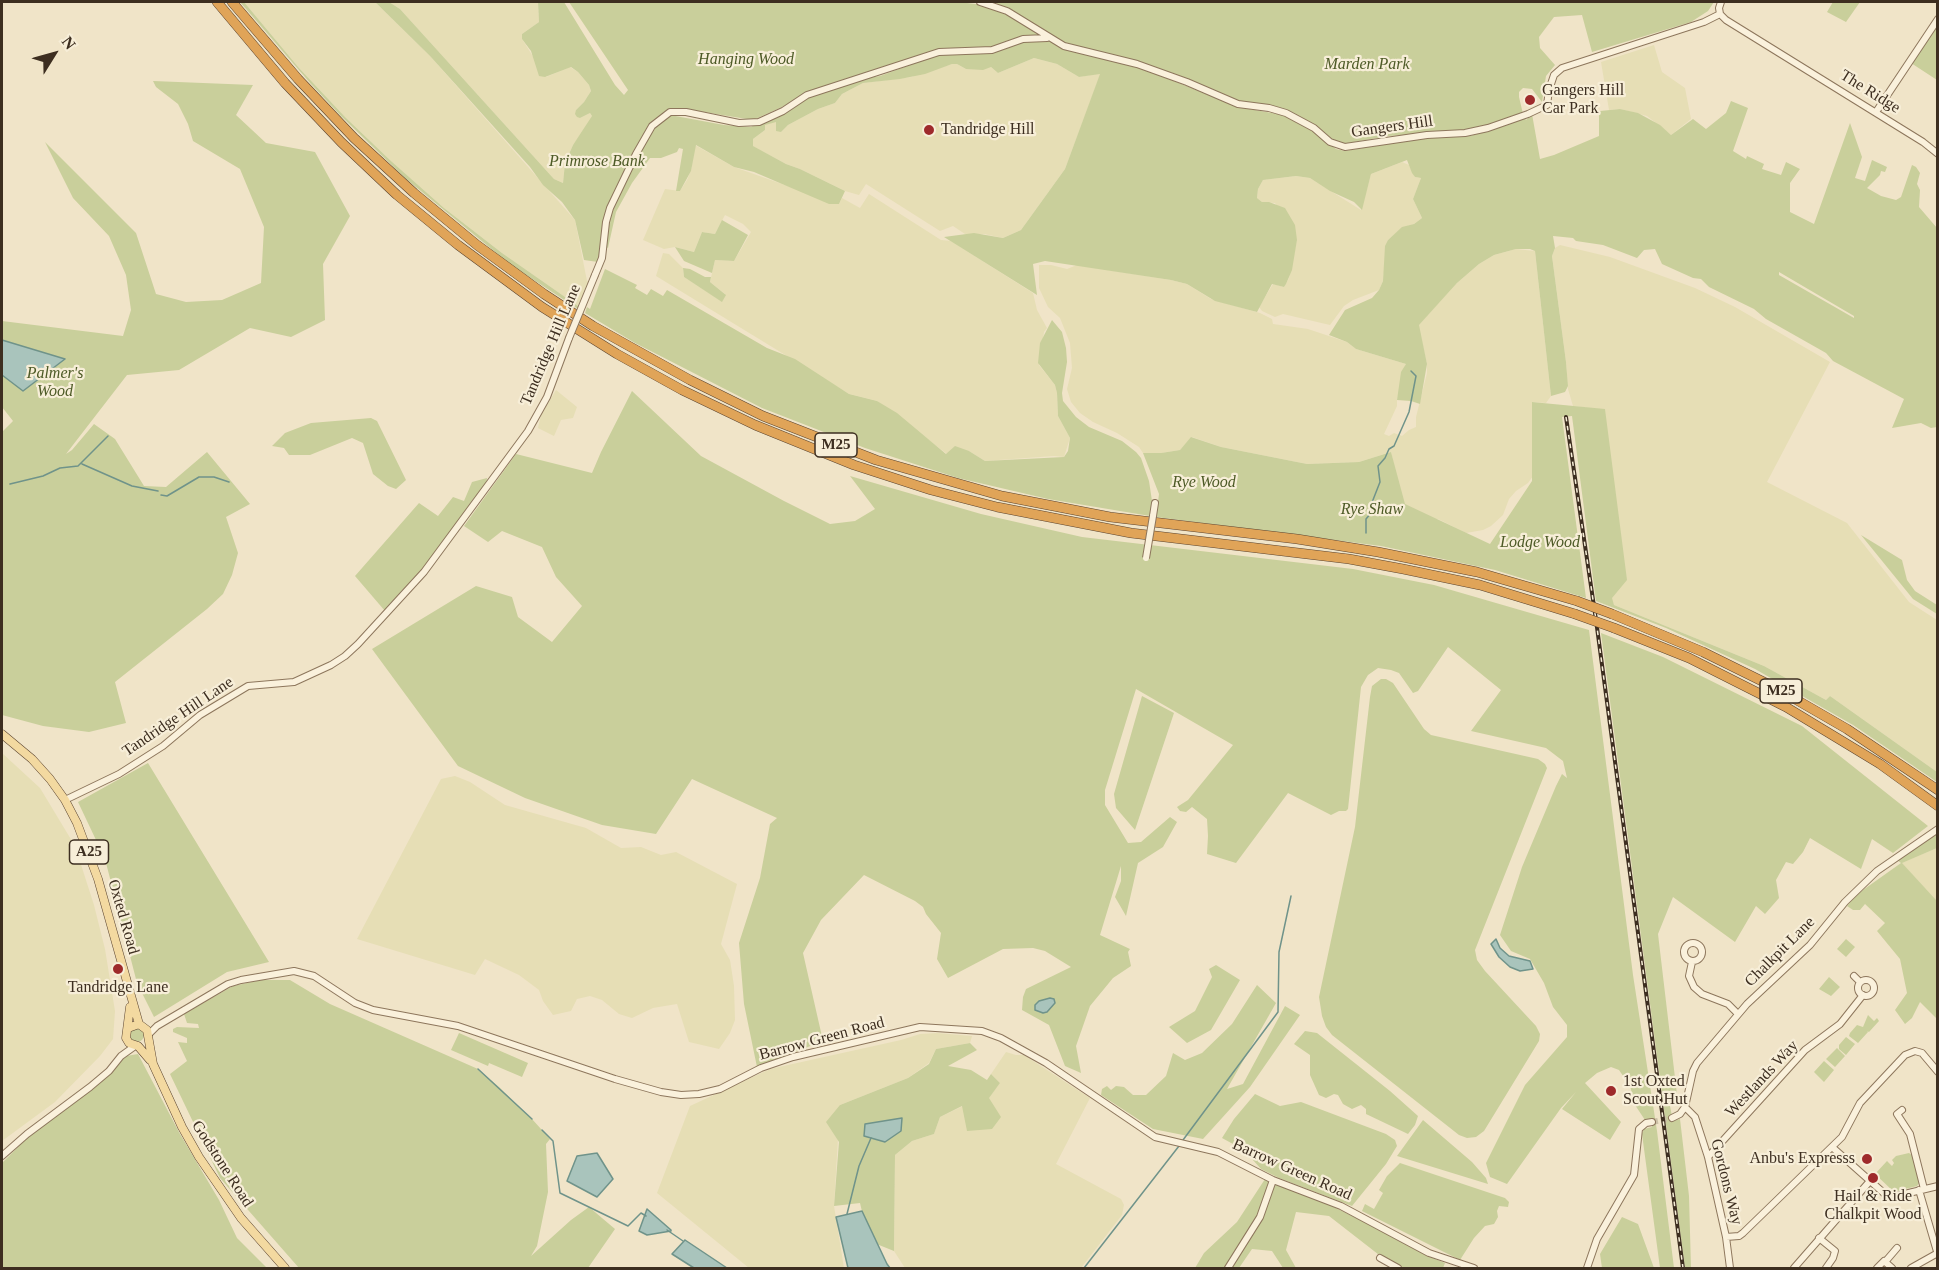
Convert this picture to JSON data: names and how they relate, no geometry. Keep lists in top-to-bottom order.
{
  "streets": {
    "highway": ["M25"],
    "main road": ["A25", "Oxted Road", "Godstone Road"],
    "street": [
      "The Ridge",
      "Gangers Hill",
      "Tandridge Hill Lane",
      "Chalkpit Lane",
      "Barrow Green Road",
      "Westlands Way",
      "Gordons Way"
    ]
  },
  "crossings": [
    ["The Ridge", "Gangers Hill"],
    ["Gangers Hill", "Tandridge Hill Lane"],
    ["Tandridge Hill Lane", "Oxted Road"],
    ["Oxted Road", "Barrow Green Road"],
    ["Oxted Road", "Godstone Road"],
    ["Chalkpit Lane", "Gordons Way"],
    ["Barrow Green Road", "Godstone Road"],
    ["Westlands Way", "Gordons Way"]
  ],
  "parks": [
    "Hanging Wood",
    "Marden Park",
    "Primrose Bank",
    "Palmer's Wood",
    "Rye Wood",
    "Rye Shaw",
    "Lodge Wood"
  ],
  "places": [
    "Gangers Hill Car Park",
    "Tandridge Hill",
    "Tandridge Lane",
    "1st Oxted Scout Hut",
    "Anbu's Expresss",
    "Hail & Ride Chalkpit Wood"
  ],
  "north": "top right"
}
